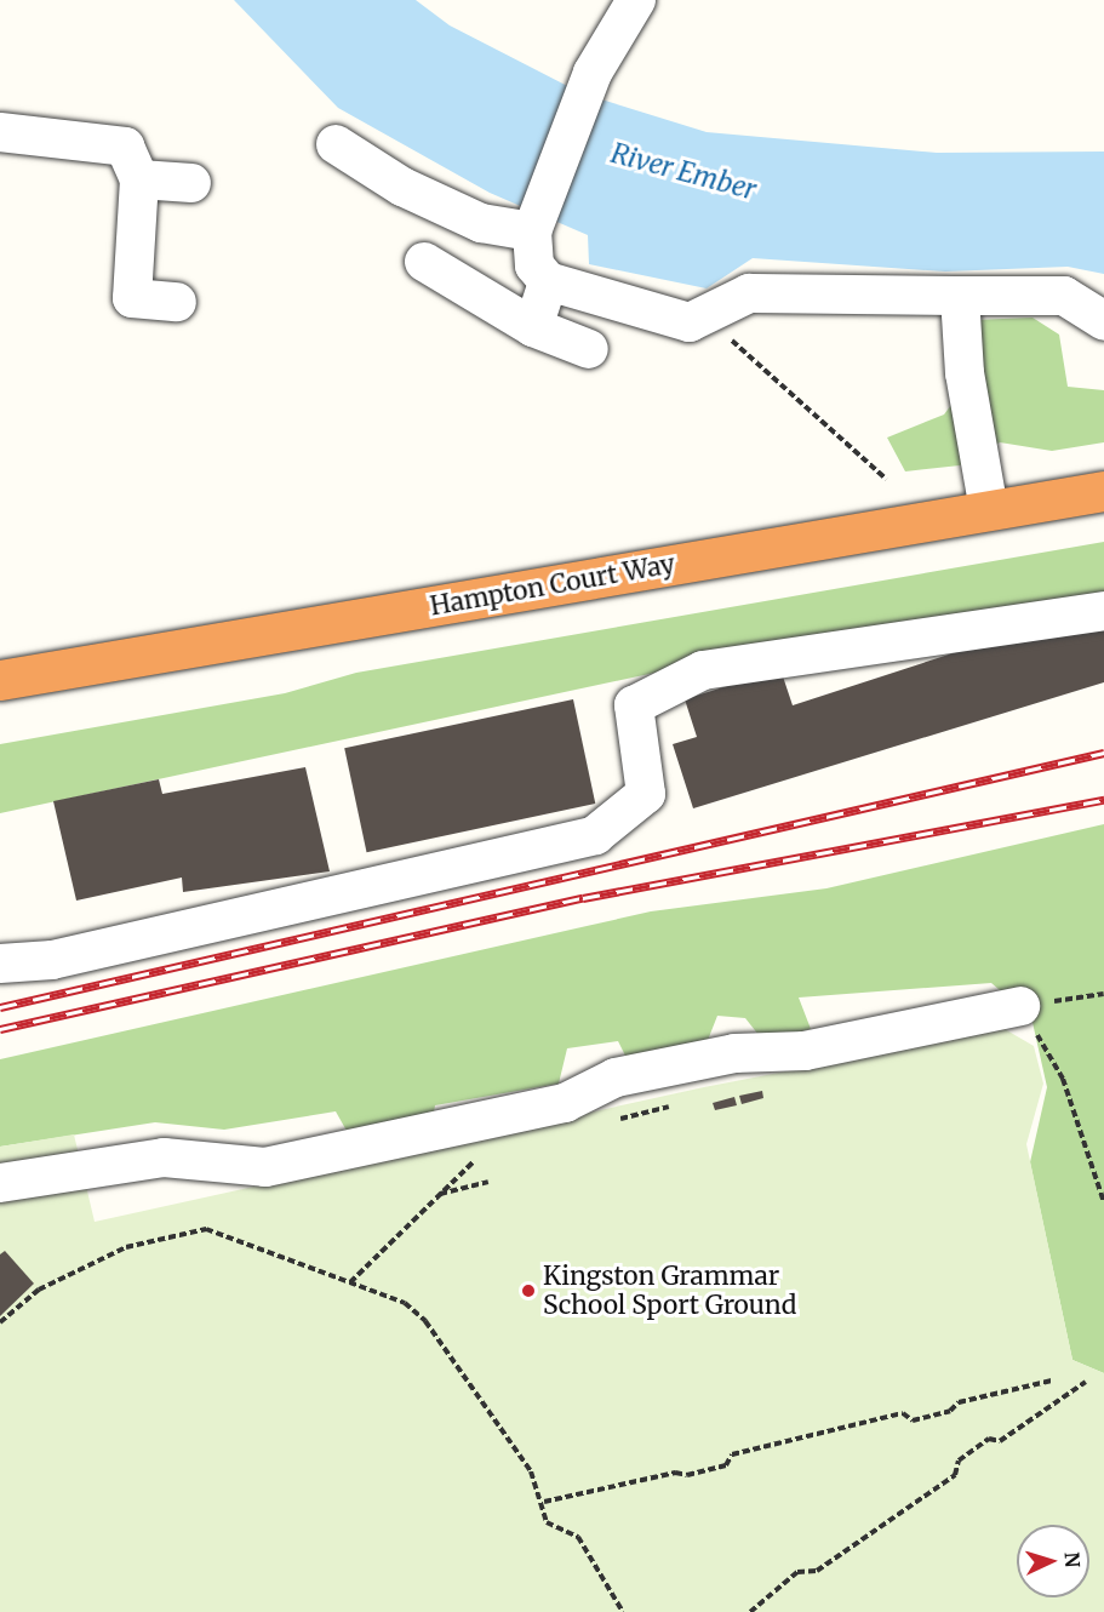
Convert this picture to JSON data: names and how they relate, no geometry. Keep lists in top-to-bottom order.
{
  "streets": {
    "highway": ["Hampton Court Way"]
  },
  "water": ["River Ember"],
  "places": ["Kingston Grammar School Sport Ground"],
  "north": "right"
}
